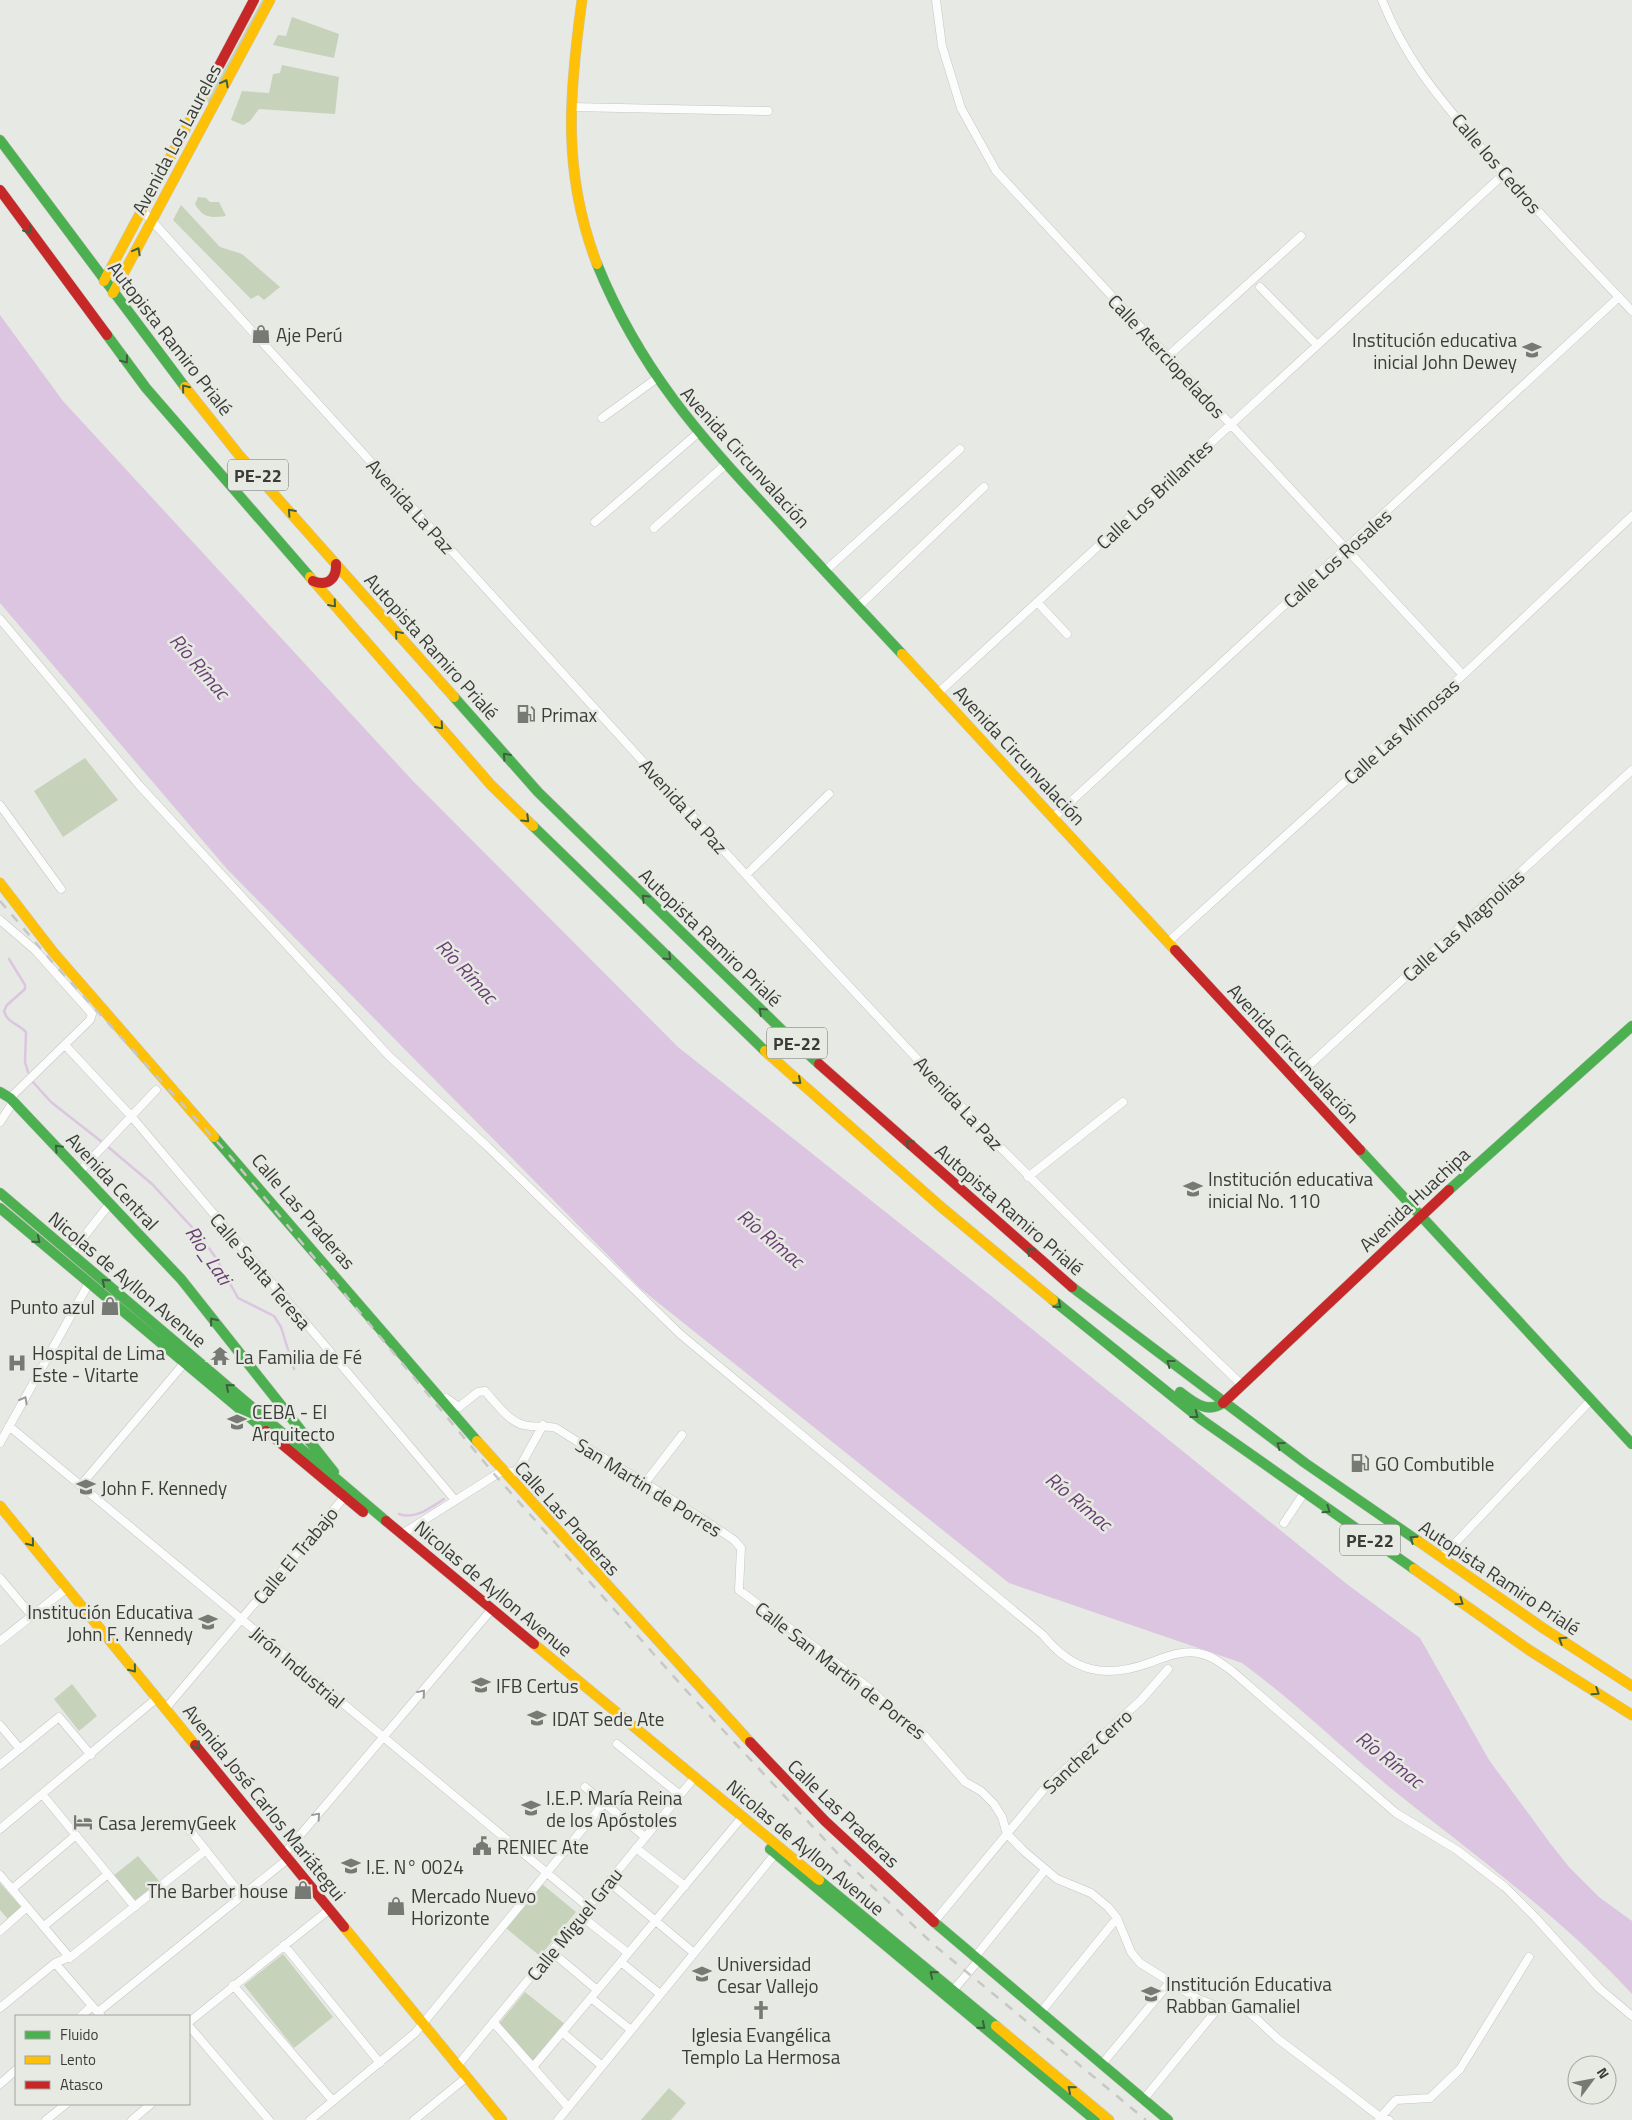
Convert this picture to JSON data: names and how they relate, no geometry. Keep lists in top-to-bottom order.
{
  "streets": {
    "main road": [
      "Avenida Los Laureles",
      "Autopista Ramiro Prialé",
      "Avenida Circunvalación",
      "PE-22",
      "Avenida Central",
      "Avenida Huachipa",
      "Calle Las Praderas",
      "Nicolas de Ayllon Avenue",
      "Avenida José Carlos Mariátegui"
    ],
    "street": [
      "Calle los Cedros",
      "Calle Aterciopelados",
      "Calle Los Brillantes",
      "Avenida La Paz",
      "Calle Los Rosales",
      "Calle Las Mimosas",
      "Calle Las Magnolias",
      "Calle Santa Teresa",
      "San Martin de Porres",
      "Calle El Trabajo",
      "Jirón Industrial",
      "Calle San Martín de Porres",
      "Sanchez Cerro",
      "Calle Miguel Grau"
    ]
  },
  "crossings": [
    ["Avenida Los Laureles", "Autopista Ramiro Prialé"],
    ["Avenida Los Laureles", "Avenida La Paz"],
    ["Calle los Cedros", "Calle Los Brillantes"],
    ["Calle los Cedros", "Calle Los Rosales"],
    ["Autopista Ramiro Prialé", "Avenida Huachipa"],
    ["Calle Aterciopelados", "Calle Los Brillantes"],
    ["Calle Aterciopelados", "Calle Los Rosales"],
    ["Calle Aterciopelados", "Calle Las Mimosas"],
    ["Avenida Circunvalación", "Calle Los Brillantes"],
    ["Avenida Circunvalación", "Calle Los Rosales"],
    ["Avenida Circunvalación", "Calle Las Mimosas"],
    ["Avenida Circunvalación", "Calle Las Magnolias"],
    ["Avenida Circunvalación", "Avenida Huachipa"],
    ["Avenida La Paz", "Avenida Huachipa"],
    ["Avenida Central", "Nicolas de Ayllon Avenue"],
    ["Avenida Central", "Calle El Trabajo"],
    ["Calle Las Praderas", "Sanchez Cerro"],
    ["Nicolas de Ayllon Avenue", "Calle El Trabajo"],
    ["Nicolas de Ayllon Avenue", "Calle Miguel Grau"],
    ["San Martin de Porres", "Calle San Martín de Porres"],
    ["Calle El Trabajo", "Jirón Industrial"],
    ["Calle El Trabajo", "Avenida José Carlos Mariátegui"],
    ["Jirón Industrial", "Calle Miguel Grau"],
    ["Calle San Martín de Porres", "Sanchez Cerro"],
    ["Avenida José Carlos Mariátegui", "Calle Miguel Grau"]
  ],
  "one_way": ["Avenida Central", "Avenida José Carlos Mariátegui"],
  "water": ["Río Rímac", "Rio_Lati"],
  "places": {
    "shop": [
      "Aje Perú",
      "Punto azul",
      "The Barber house",
      "Mercado Nuevo Horizonte"
    ],
    "school or university": [
      "Institución educativa inicial John Dewey",
      "Institución educativa inicial No. 110",
      "CEBA - El Arquitecto",
      "John F. Kennedy",
      "Institución Educativa John F. Kennedy",
      "IFB Certus",
      "IDAT Sede Ate",
      "I.E.P. María Reina de los Apóstoles",
      "I.E. N° 0024",
      "Universidad Cesar Vallejo",
      "Institución Educativa Rabban Gamaliel"
    ],
    "fuel station": ["Primax", "GO Combutible"],
    "temple": ["La Familia de Fé"],
    "hospital": ["Hospital de Lima Este - Vitarte"],
    "hotel": ["Casa JeremyGeek"],
    "public building": ["RENIEC Ate"],
    "church": ["Iglesia Evangélica Templo La Hermosa"]
  },
  "legend": ["Fluido", "Lento", "Atasco"],
  "north": "top right"
}
